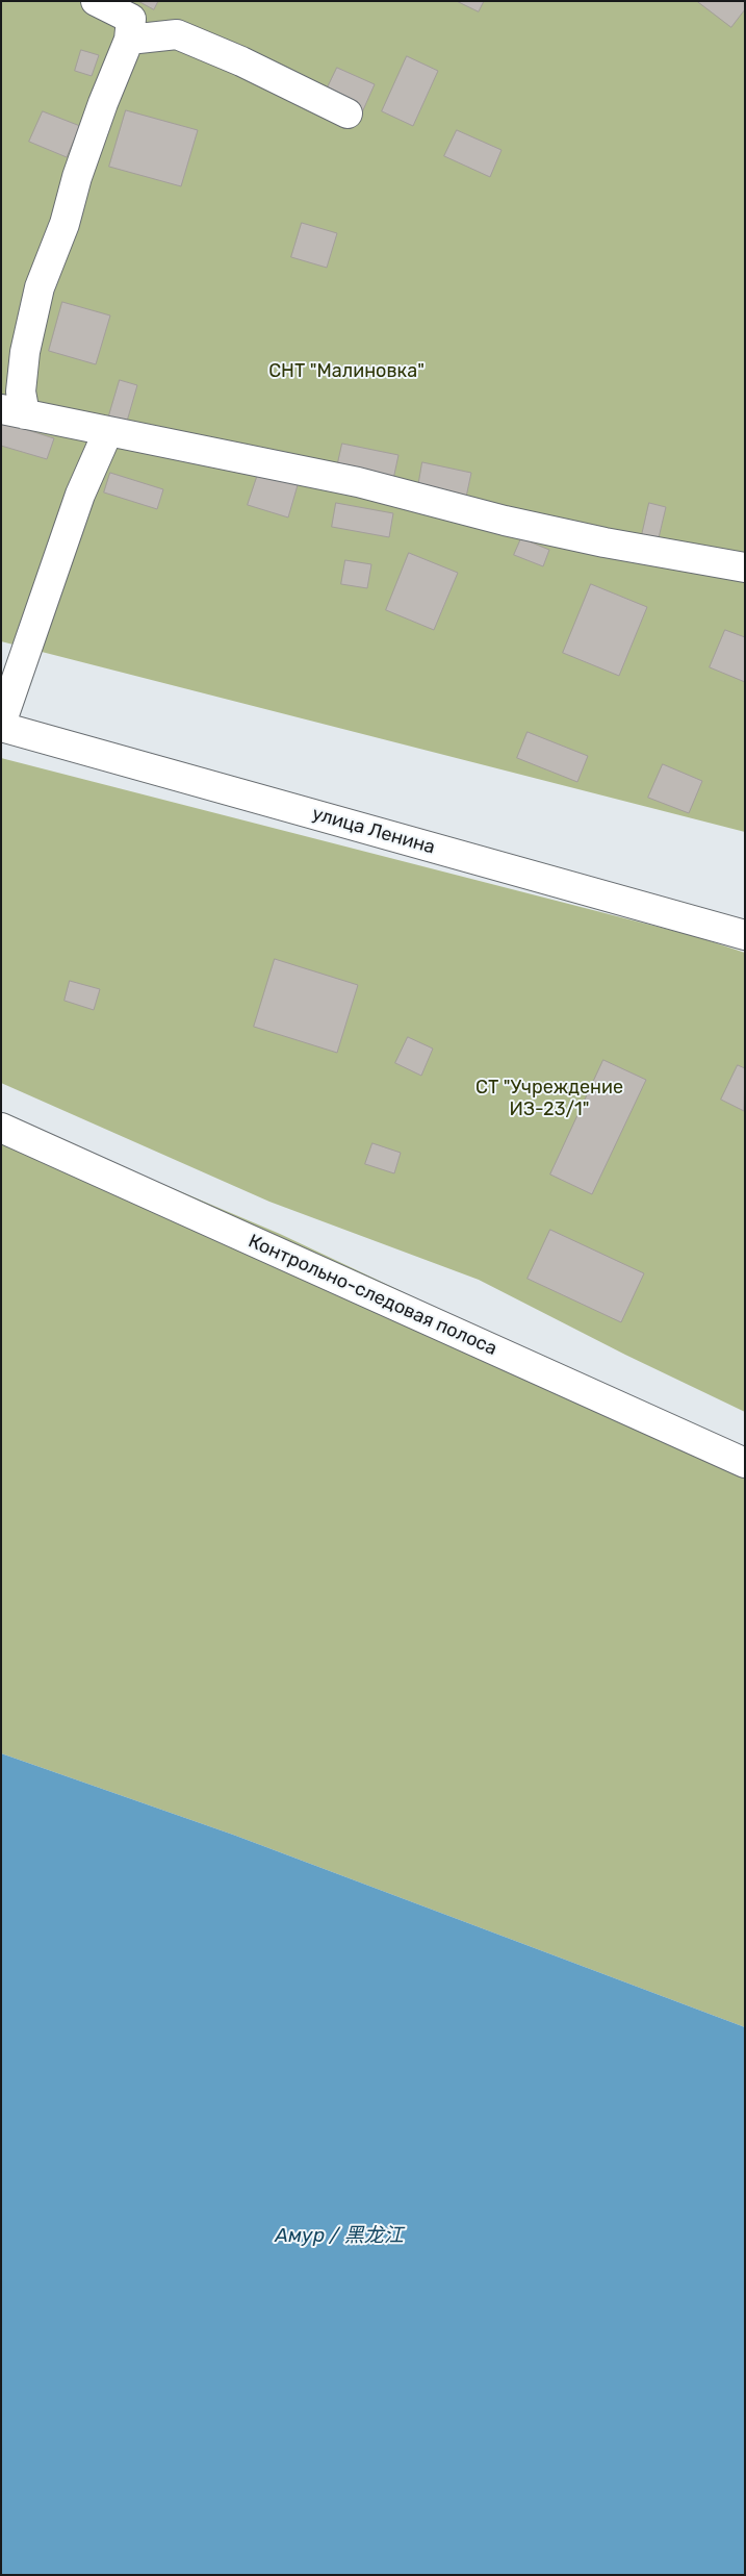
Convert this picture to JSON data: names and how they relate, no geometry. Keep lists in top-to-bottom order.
{
  "streets": {
    "street": ["улица Ленина", "Контрольно-следовая полоса"]
  },
  "water": ["Амур / 黑龙江"],
  "parks": ["СНТ \"Малиновка\"", "СТ \"Учреждение ИЗ-23/1\""]
}
